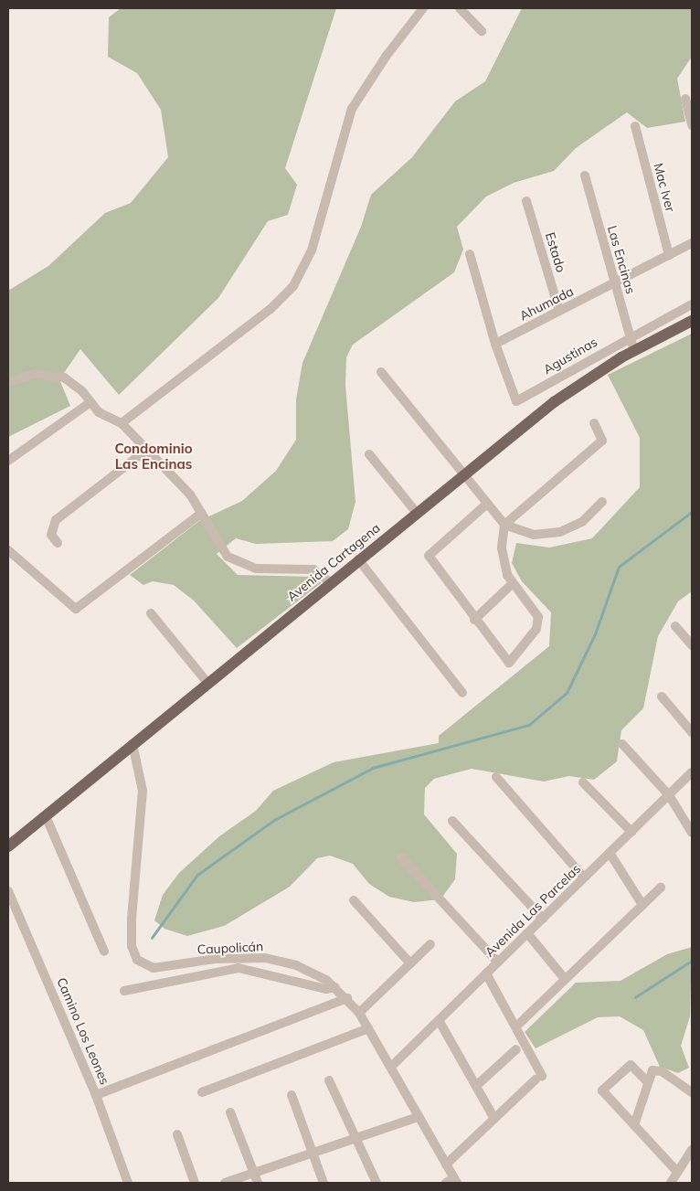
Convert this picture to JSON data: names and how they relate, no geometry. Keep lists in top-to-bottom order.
{
  "streets": {
    "main road": ["Avenida Cartagena"],
    "street": [
      "Mac Iver",
      "Estado",
      "Las Encinas",
      "Ahumada",
      "Agustinas",
      "Avenida Las Parcelas",
      "Caupolicán",
      "Camino Los Leones"
    ]
  },
  "crossings": [
    ["Mac Iver", "Ahumada"],
    ["Estado", "Ahumada"],
    ["Las Encinas", "Ahumada"],
    ["Las Encinas", "Agustinas"],
    ["Las Encinas", "Avenida Cartagena"],
    ["Ahumada", "Agustinas"],
    ["Avenida Cartagena", "Caupolicán"],
    ["Avenida Las Parcelas", "Caupolicán"]
  ],
  "districts": ["Condominio Las Encinas"]
}
